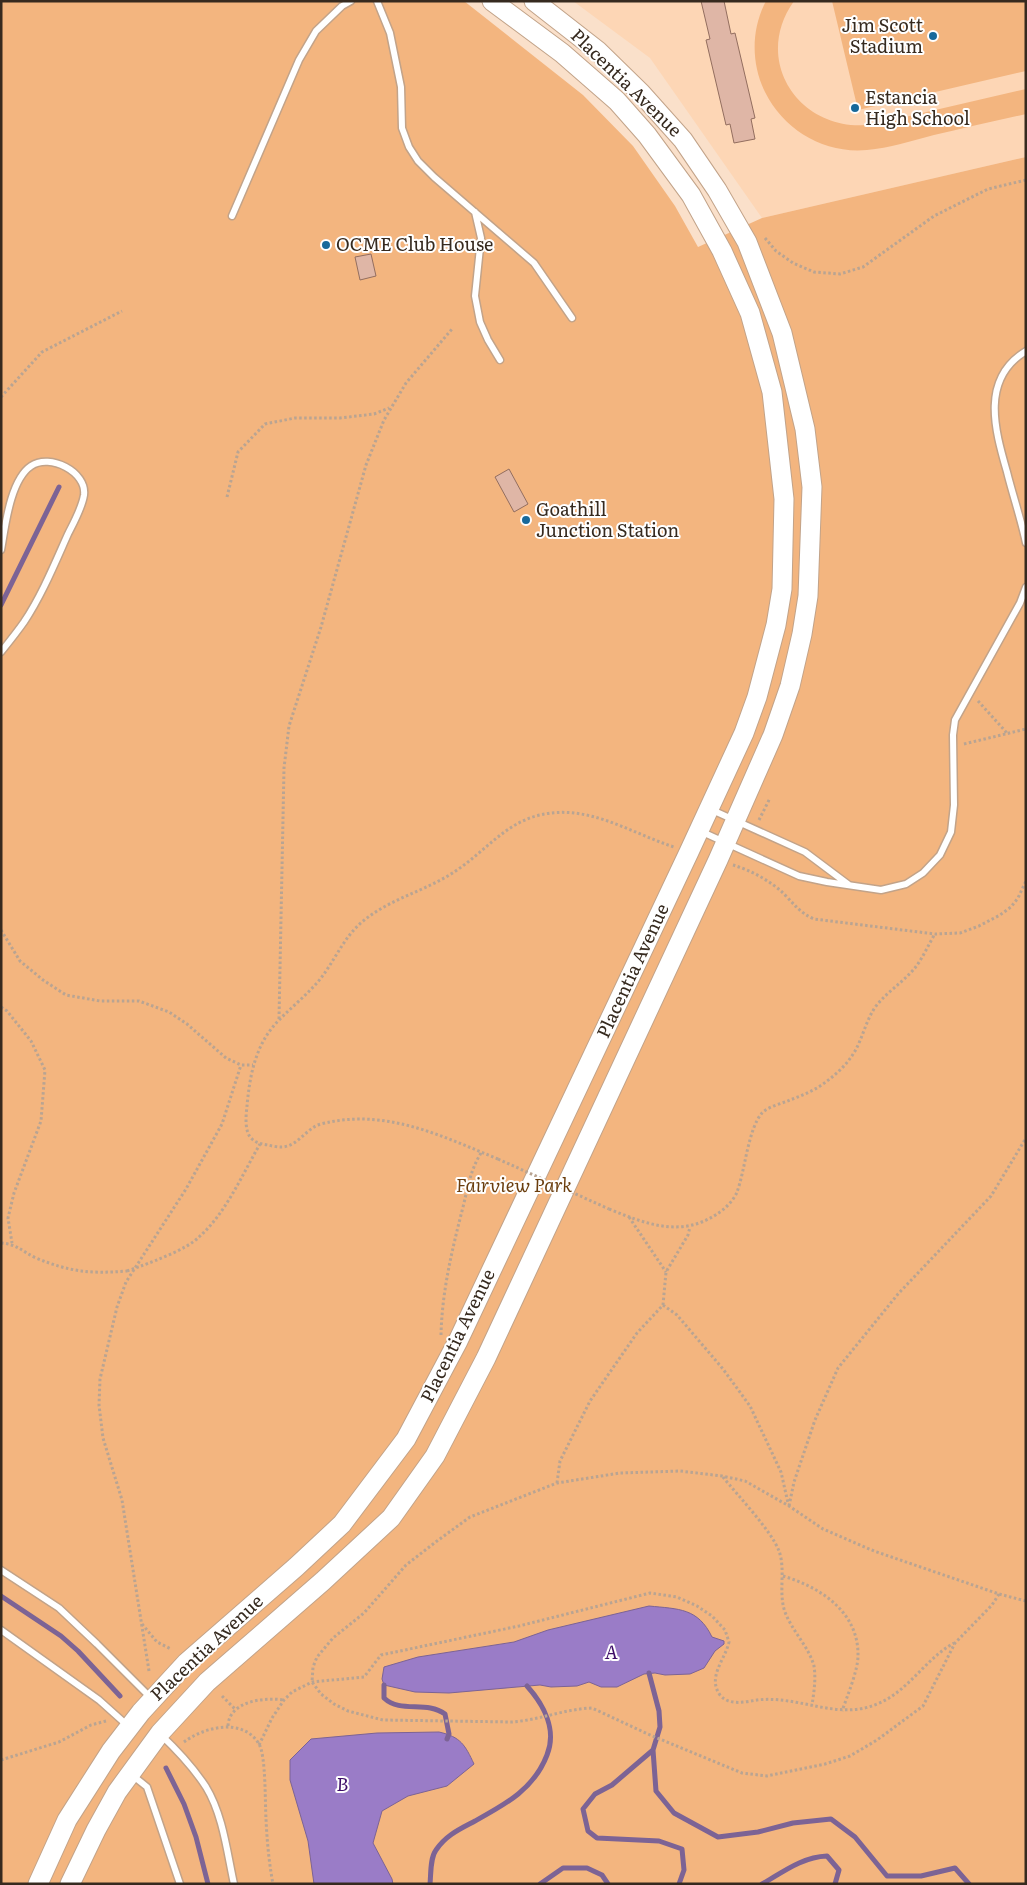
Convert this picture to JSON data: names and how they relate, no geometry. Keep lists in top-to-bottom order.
{
  "streets": {
    "main road": ["Placentia Avenue"]
  },
  "water": ["A", "B"],
  "parks": ["Fairview Park"],
  "places": [
    "Jim Scott Stadium",
    "Estancia High School",
    "OCME Club House",
    "Goathill Junction Station"
  ]
}
